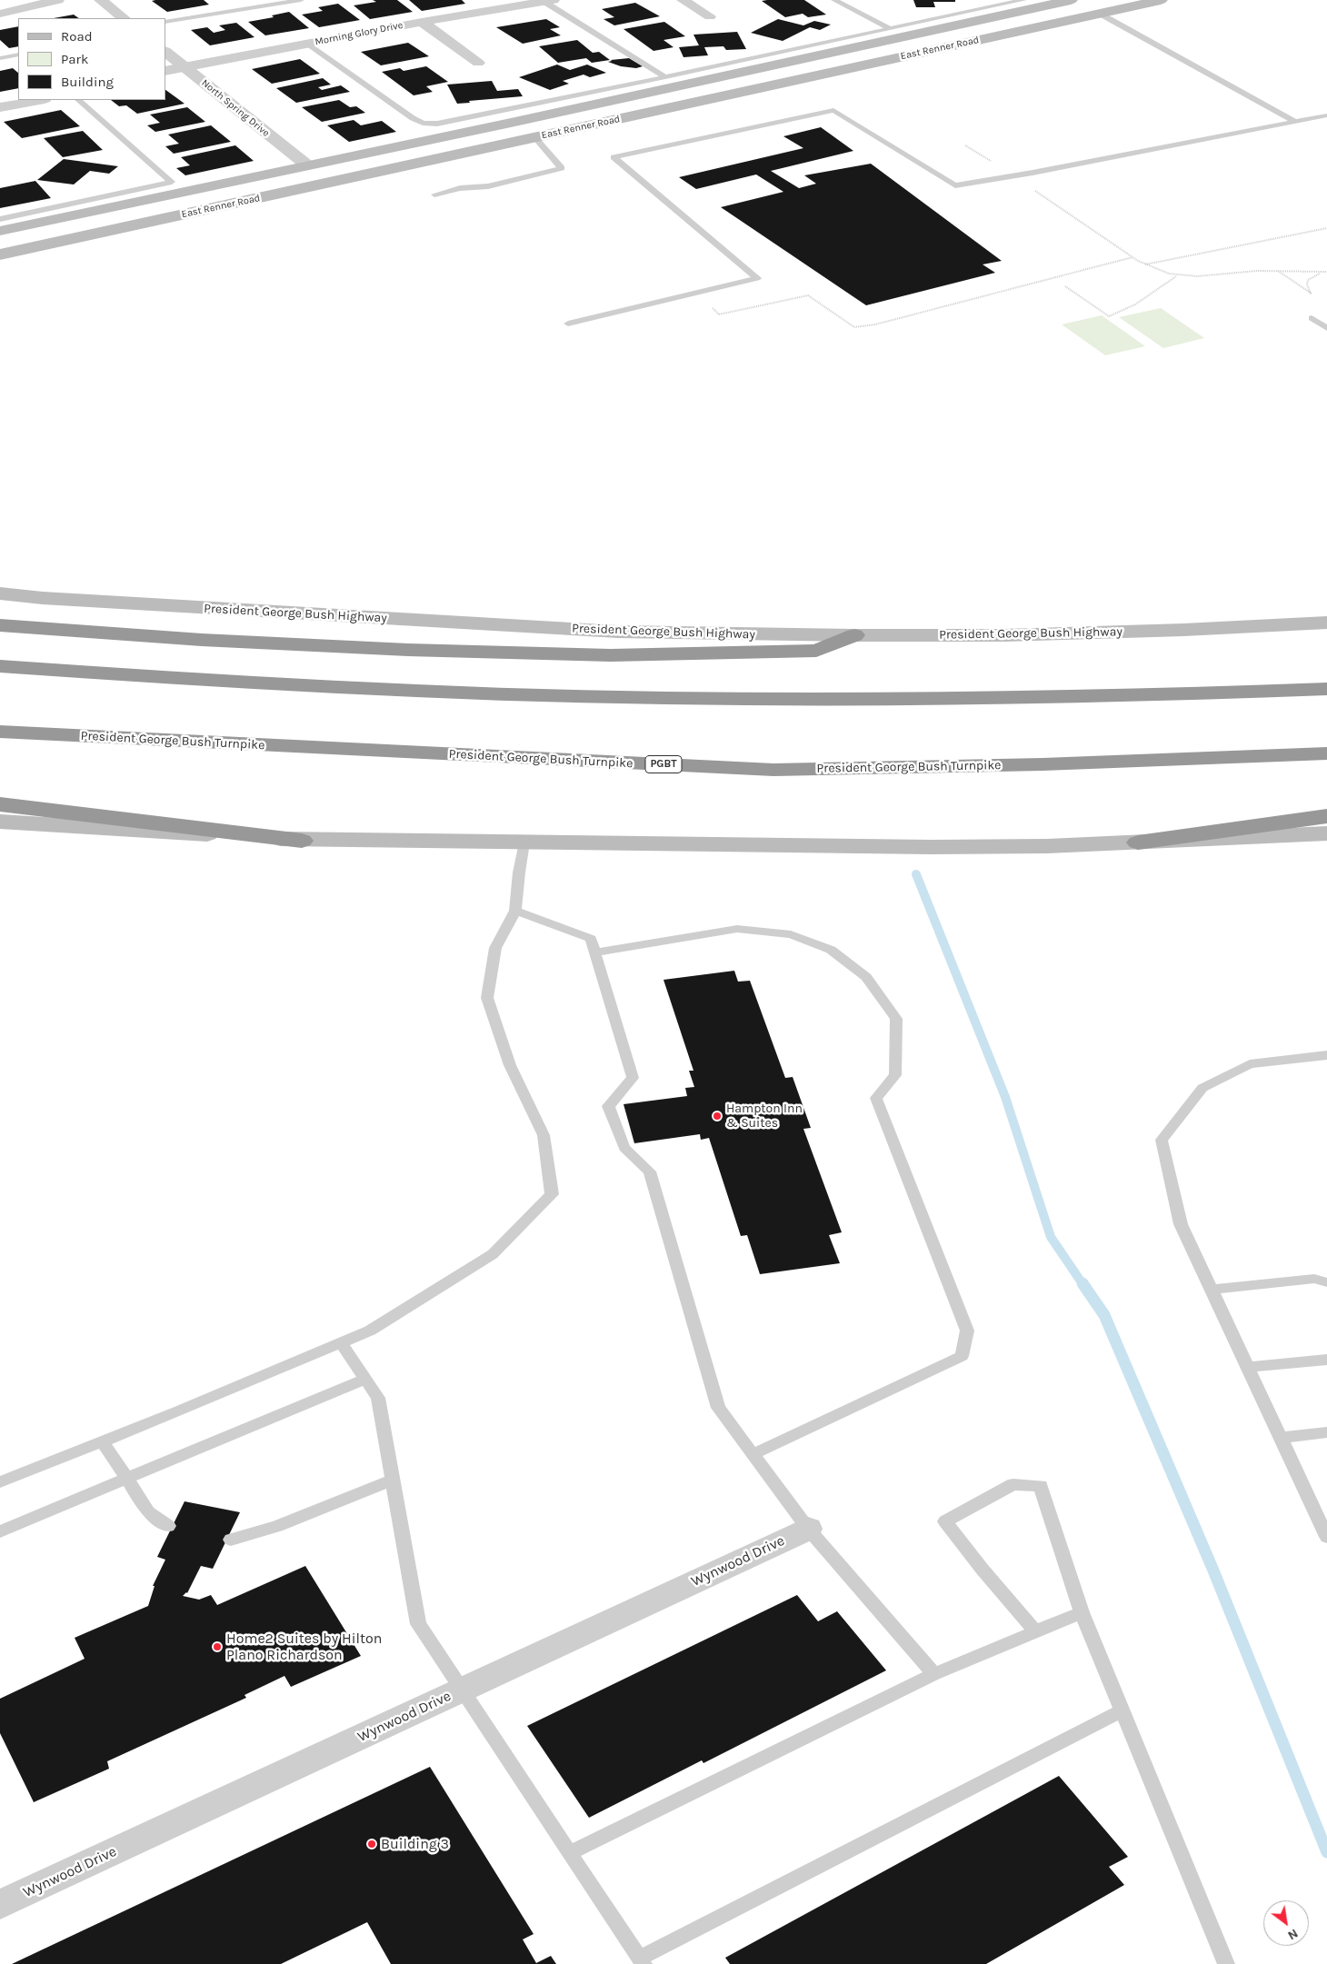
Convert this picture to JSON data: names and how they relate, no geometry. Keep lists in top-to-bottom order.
{
  "streets": {
    "highway": ["President George Bush Turnpike", "PGBT"],
    "main road": ["East Renner Road", "President George Bush Highway"],
    "street": ["Morning Glory Drive", "North Spring Drive", "Wynwood Drive"]
  },
  "crossings": [
    ["Morning Glory Drive", "North Spring Drive"],
    ["East Renner Road", "North Spring Drive"]
  ],
  "places": ["Hampton Inn & Suites", "Home2 Suites by Hilton Plano Richardson", "Building 3"],
  "legend": ["Road", "Park", "Building"],
  "north": "bottom right"
}
